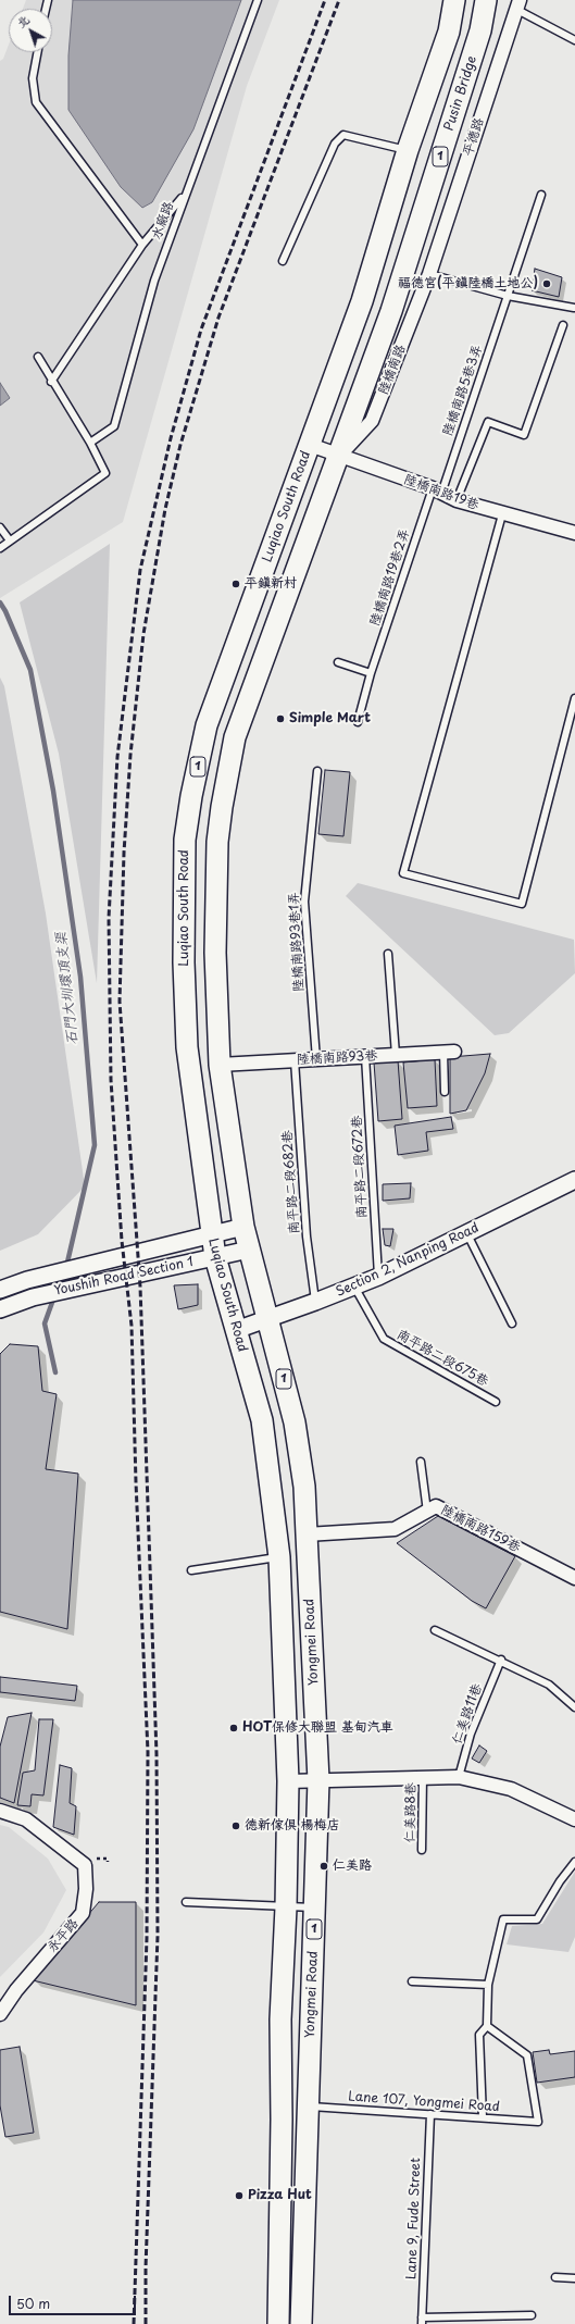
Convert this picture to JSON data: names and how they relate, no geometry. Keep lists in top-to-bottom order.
{
  "streets": {
    "main road": [
      "Pusin Bridge",
      "1",
      "Luqiao South Road",
      "Yongmei Road"
    ],
    "street": [
      "平德路",
      "陸橋南路",
      "陸橋南路19巷",
      "陸橋南路93巷",
      "Section 2, Nanping Road",
      "Youshih Road Section 1",
      "陸橋南路159巷",
      "永平路"
    ],
    "lane": [
      "水廠路",
      "陸橋南路5巷3弄",
      "陸橋南路19巷2弄",
      "陸橋南路93巷1弄",
      "南平路二段672巷",
      "南平路二段682巷",
      "南平路二段675巷",
      "仁美路11巷",
      "仁美路8巷",
      "Lane 107, Yongmei Road",
      "Lane 9, Fude Street"
    ]
  },
  "crossings": [
    ["Pusin Bridge", "1"],
    ["Pusin Bridge", "陸橋南路"],
    ["Pusin Bridge", "陸橋南路19巷"],
    ["平德路", "陸橋南路"],
    ["1", "陸橋南路"],
    ["1", "陸橋南路19巷"],
    ["1", "Luqiao South Road"],
    ["1", "陸橋南路93巷"],
    ["1", "Section 2, Nanping Road"],
    ["1", "Youshih Road Section 1"],
    ["1", "陸橋南路159巷"],
    ["1", "Yongmei Road"],
    ["陸橋南路", "陸橋南路19巷"],
    ["陸橋南路5巷3弄", "陸橋南路19巷"],
    ["陸橋南路5巷3弄", "陸橋南路19巷2弄"],
    ["陸橋南路19巷", "Luqiao South Road"],
    ["陸橋南路19巷", "陸橋南路19巷2弄"],
    ["Luqiao South Road", "Section 2, Nanping Road"],
    ["Luqiao South Road", "Youshih Road Section 1"],
    ["陸橋南路93巷1弄", "陸橋南路93巷"],
    ["陸橋南路93巷", "南平路二段672巷"],
    ["陸橋南路93巷", "南平路二段682巷"],
    ["南平路二段672巷", "Section 2, Nanping Road"],
    ["南平路二段682巷", "Section 2, Nanping Road"],
    ["Section 2, Nanping Road", "南平路二段675巷"],
    ["陸橋南路159巷", "Yongmei Road"],
    ["Yongmei Road", "Lane 107, Yongmei Road"],
    ["Lane 107, Yongmei Road", "Lane 9, Fude Street"]
  ],
  "water": ["石門大圳環頂支渠"],
  "places": [
    "福德宮(平鎮陸橋土地公)",
    "平鎮新村",
    "Simple Mart",
    "HOT保修大聯盟 基甸汽車",
    "德新傢俱 楊梅店",
    "仁美路",
    "Pizza Hut"
  ],
  "scale_bar": "50 m",
  "north": "top left"
}
